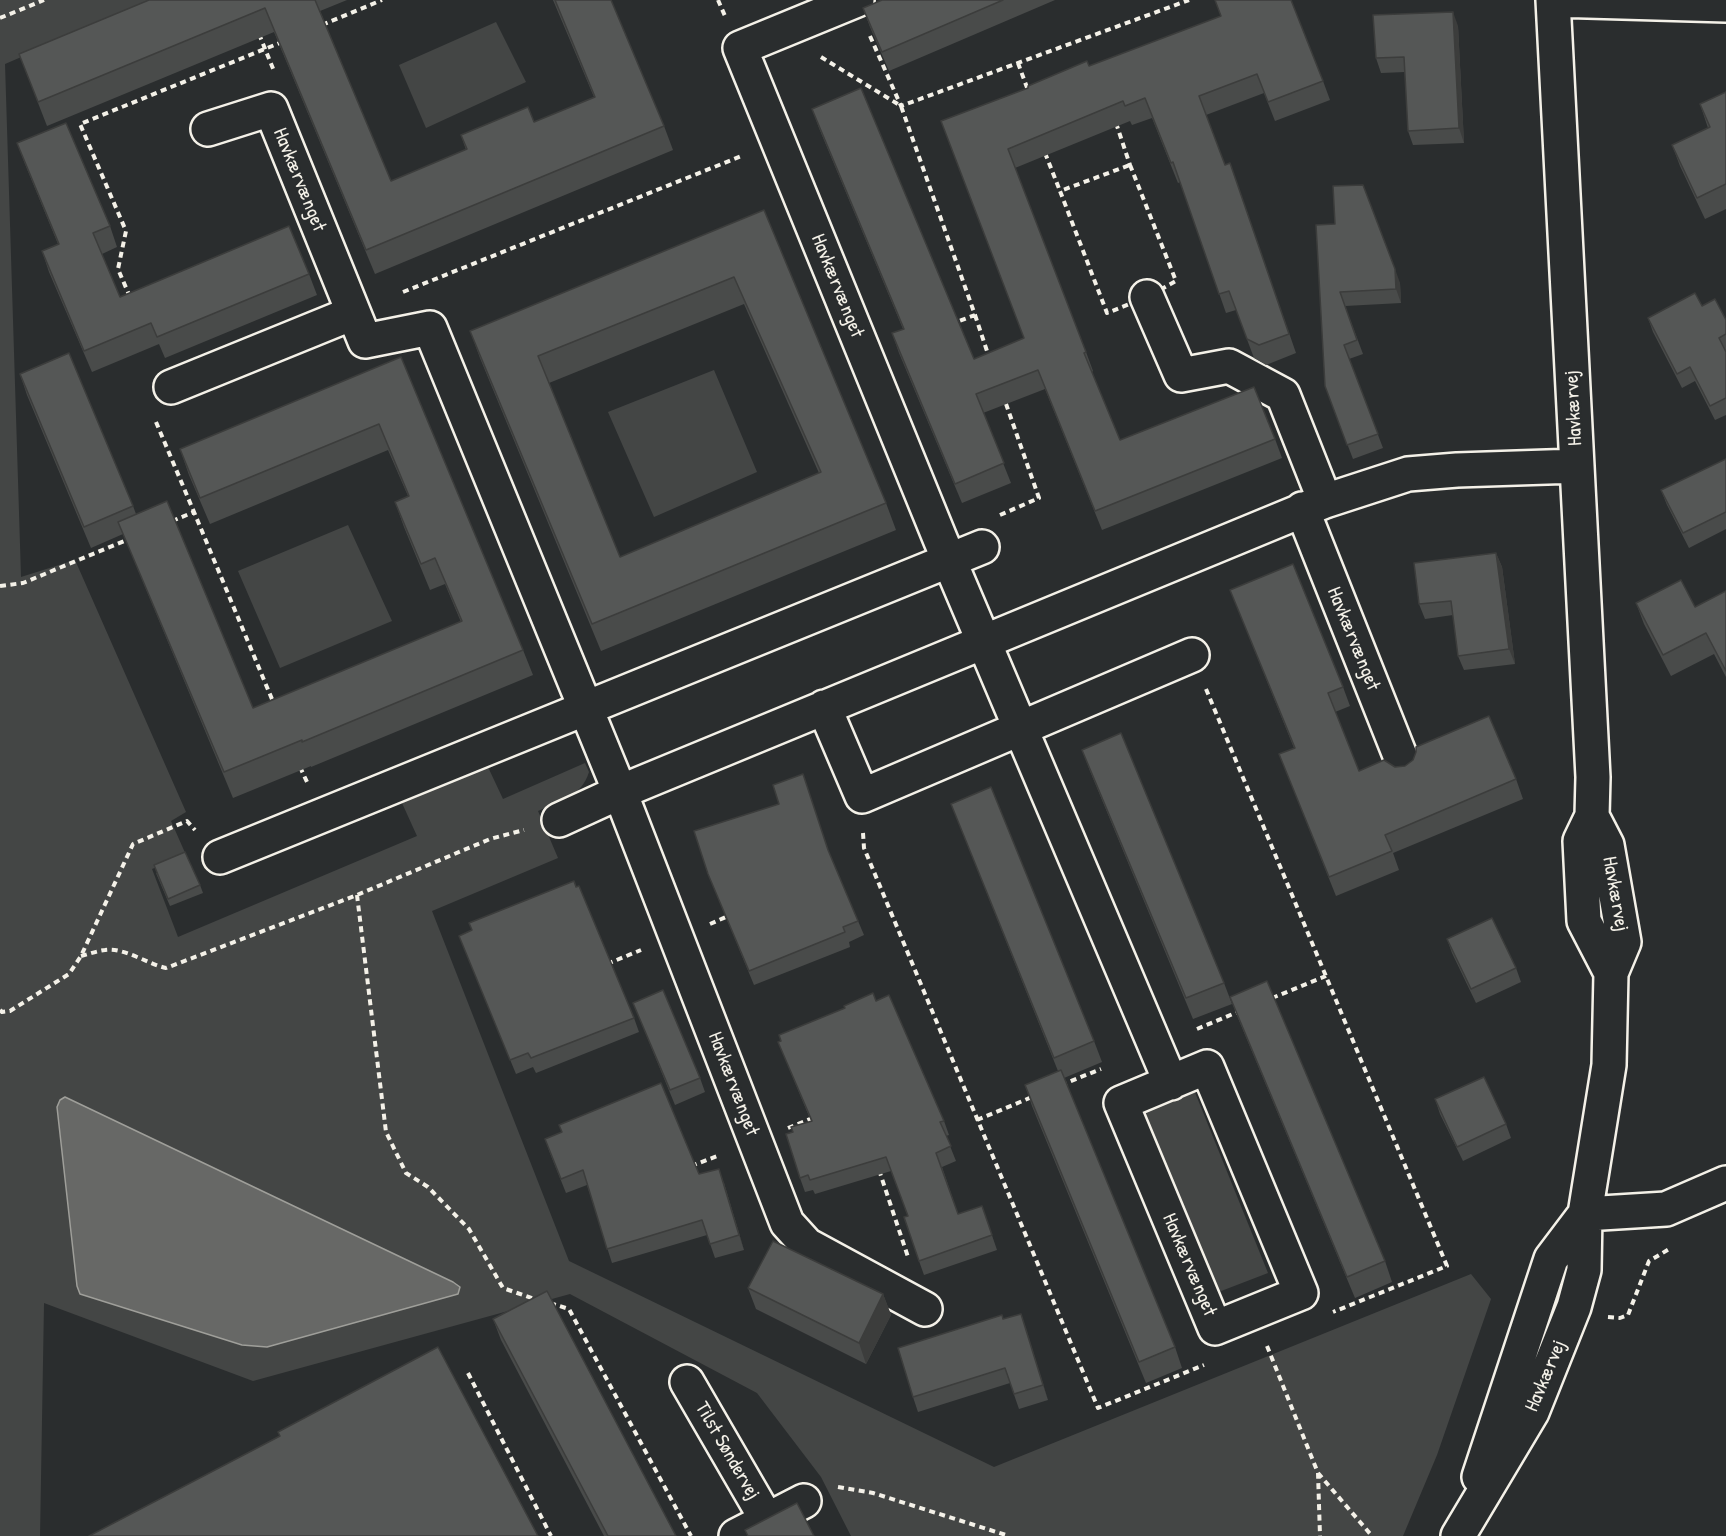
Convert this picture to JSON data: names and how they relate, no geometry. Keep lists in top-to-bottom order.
{
  "streets": {
    "street": ["Havkærvænget", "Havkærvej", "Tilst Søndervej"]
  }
}
